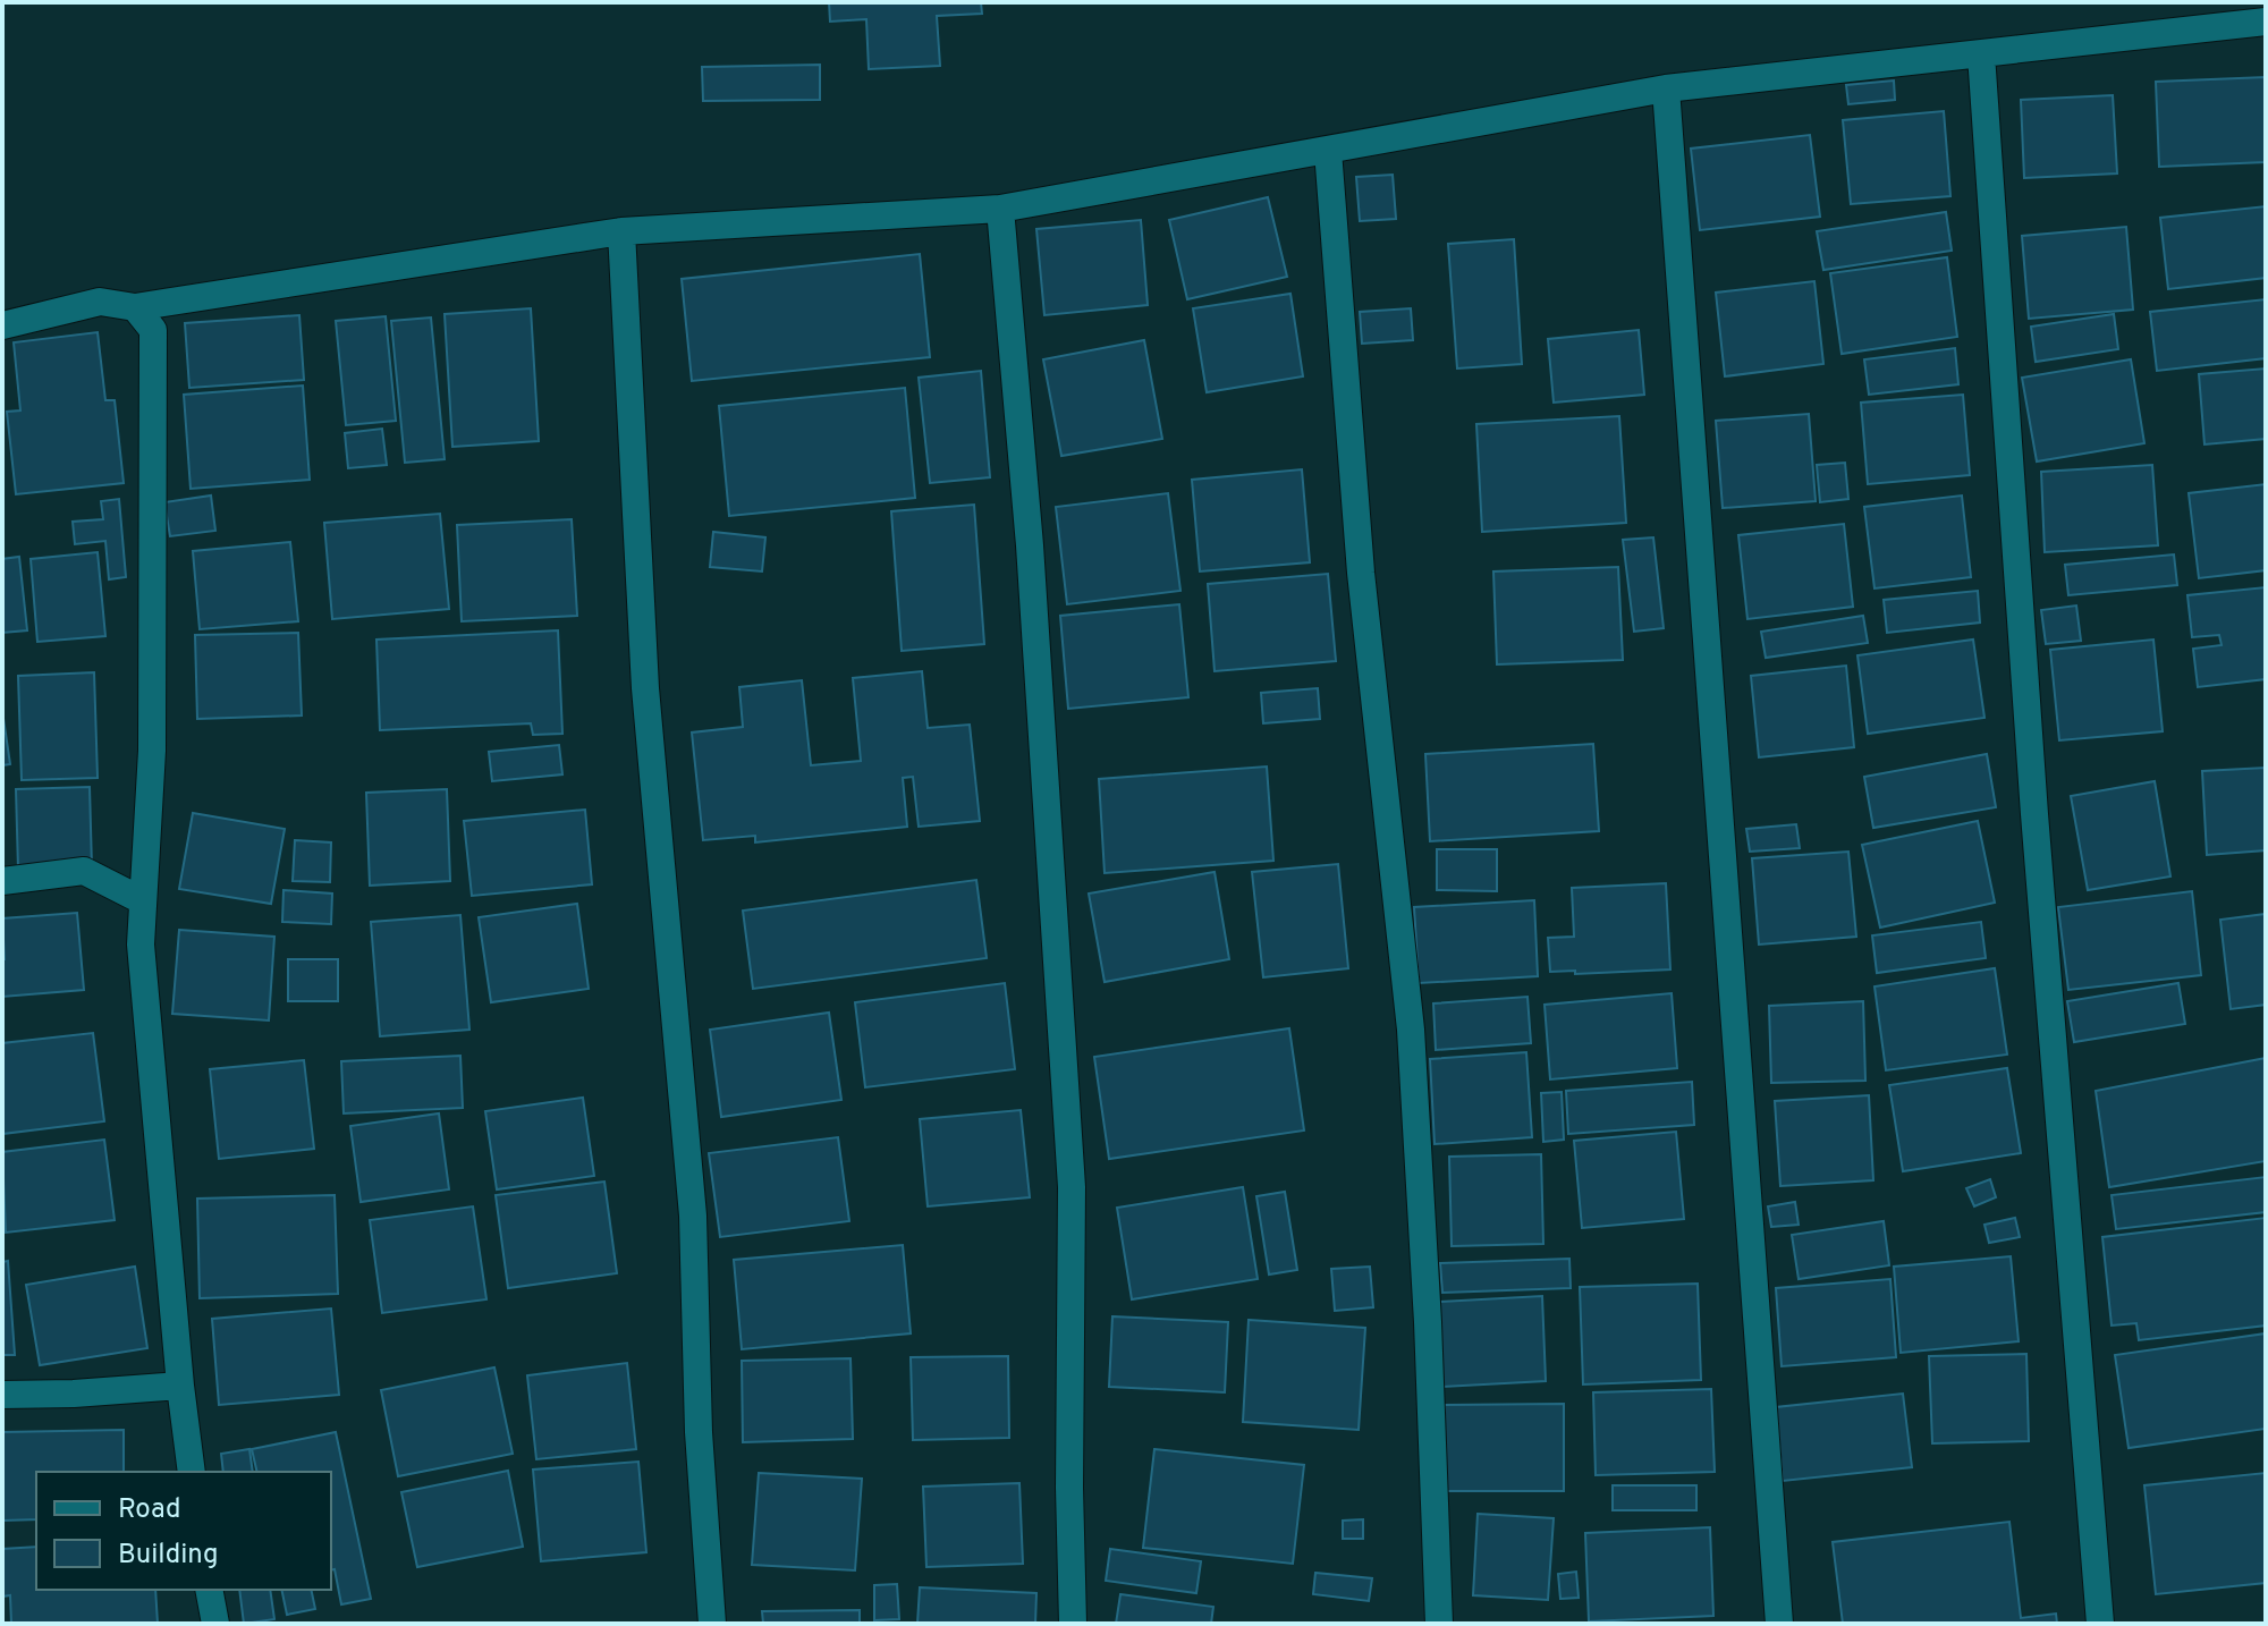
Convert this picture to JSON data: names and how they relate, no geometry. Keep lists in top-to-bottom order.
{
  "legend": ["Road", "Building"]
}
